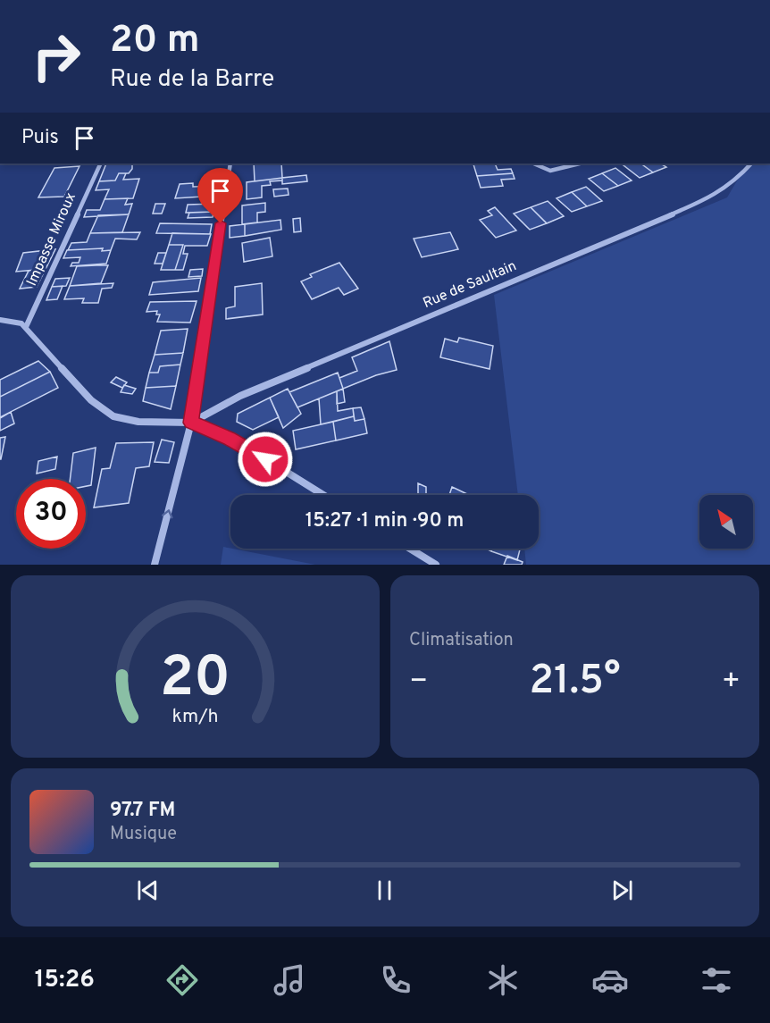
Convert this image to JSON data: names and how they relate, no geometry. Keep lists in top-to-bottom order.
{
  "streets": {
    "street": ["Impasse Miroux", "Rue de Saultain"]
  },
  "north": "top left",
  "page": {
    "turn": ["20 m", "Rue de la Barre"],
    "then": "Puis",
    "limit": "30",
    "trip": "15:27 · 1 min · 90 m",
    "tile": "Climatisation",
    "heat": ["−", "21.5°", "+"],
    "song": ["97.7 FM", "Musique"],
    "tabs": "15:26",
    "gauge": ["20", "km/h"]
  }
}
